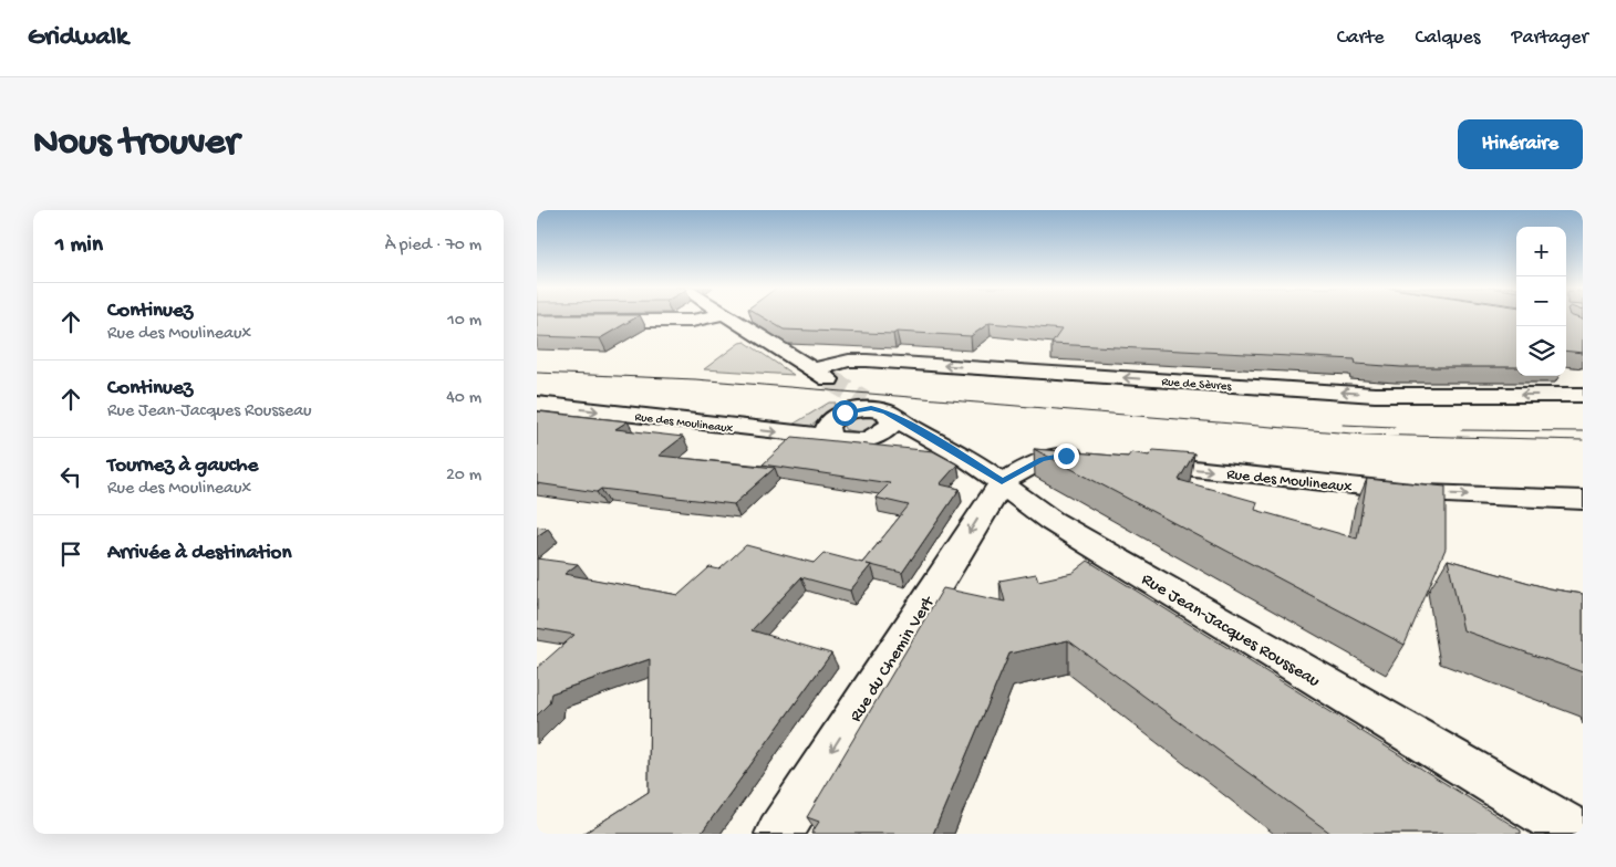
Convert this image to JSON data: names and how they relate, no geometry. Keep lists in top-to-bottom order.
{
  "streets": {
    "street": [
      "Rue de Sèvres",
      "Rue des Moulineaux",
      "Rue Jean-Jacques Rousseau",
      "Rue du Chemin Vert"
    ]
  },
  "crossings": [
    ["Rue des Moulineaux", "Rue Jean-Jacques Rousseau"],
    ["Rue Jean-Jacques Rousseau", "Rue du Chemin Vert"]
  ],
  "one_way": ["Rue de Sèvres", "Rue des Moulineaux", "Rue du Chemin Vert"],
  "page": {
    "header": "Gridwalk",
    "nav": ["Carte", "Calques", "Partager"],
    "buttons": "Itinéraire",
    "title": "Nous trouver",
    "heading": ["1 min", "À pied · 70 m"],
    "map_buttons": ["+", "−"],
    "list": [
      ["Continuez", "Rue des Moulineaux", "10 m"],
      ["Continuez", "Rue Jean-Jacques Rousseau", "40 m"],
      ["Tournez à gauche", "Rue des Moulineaux", "20 m"],
      "Arrivée à destination"
    ]
  }
}
